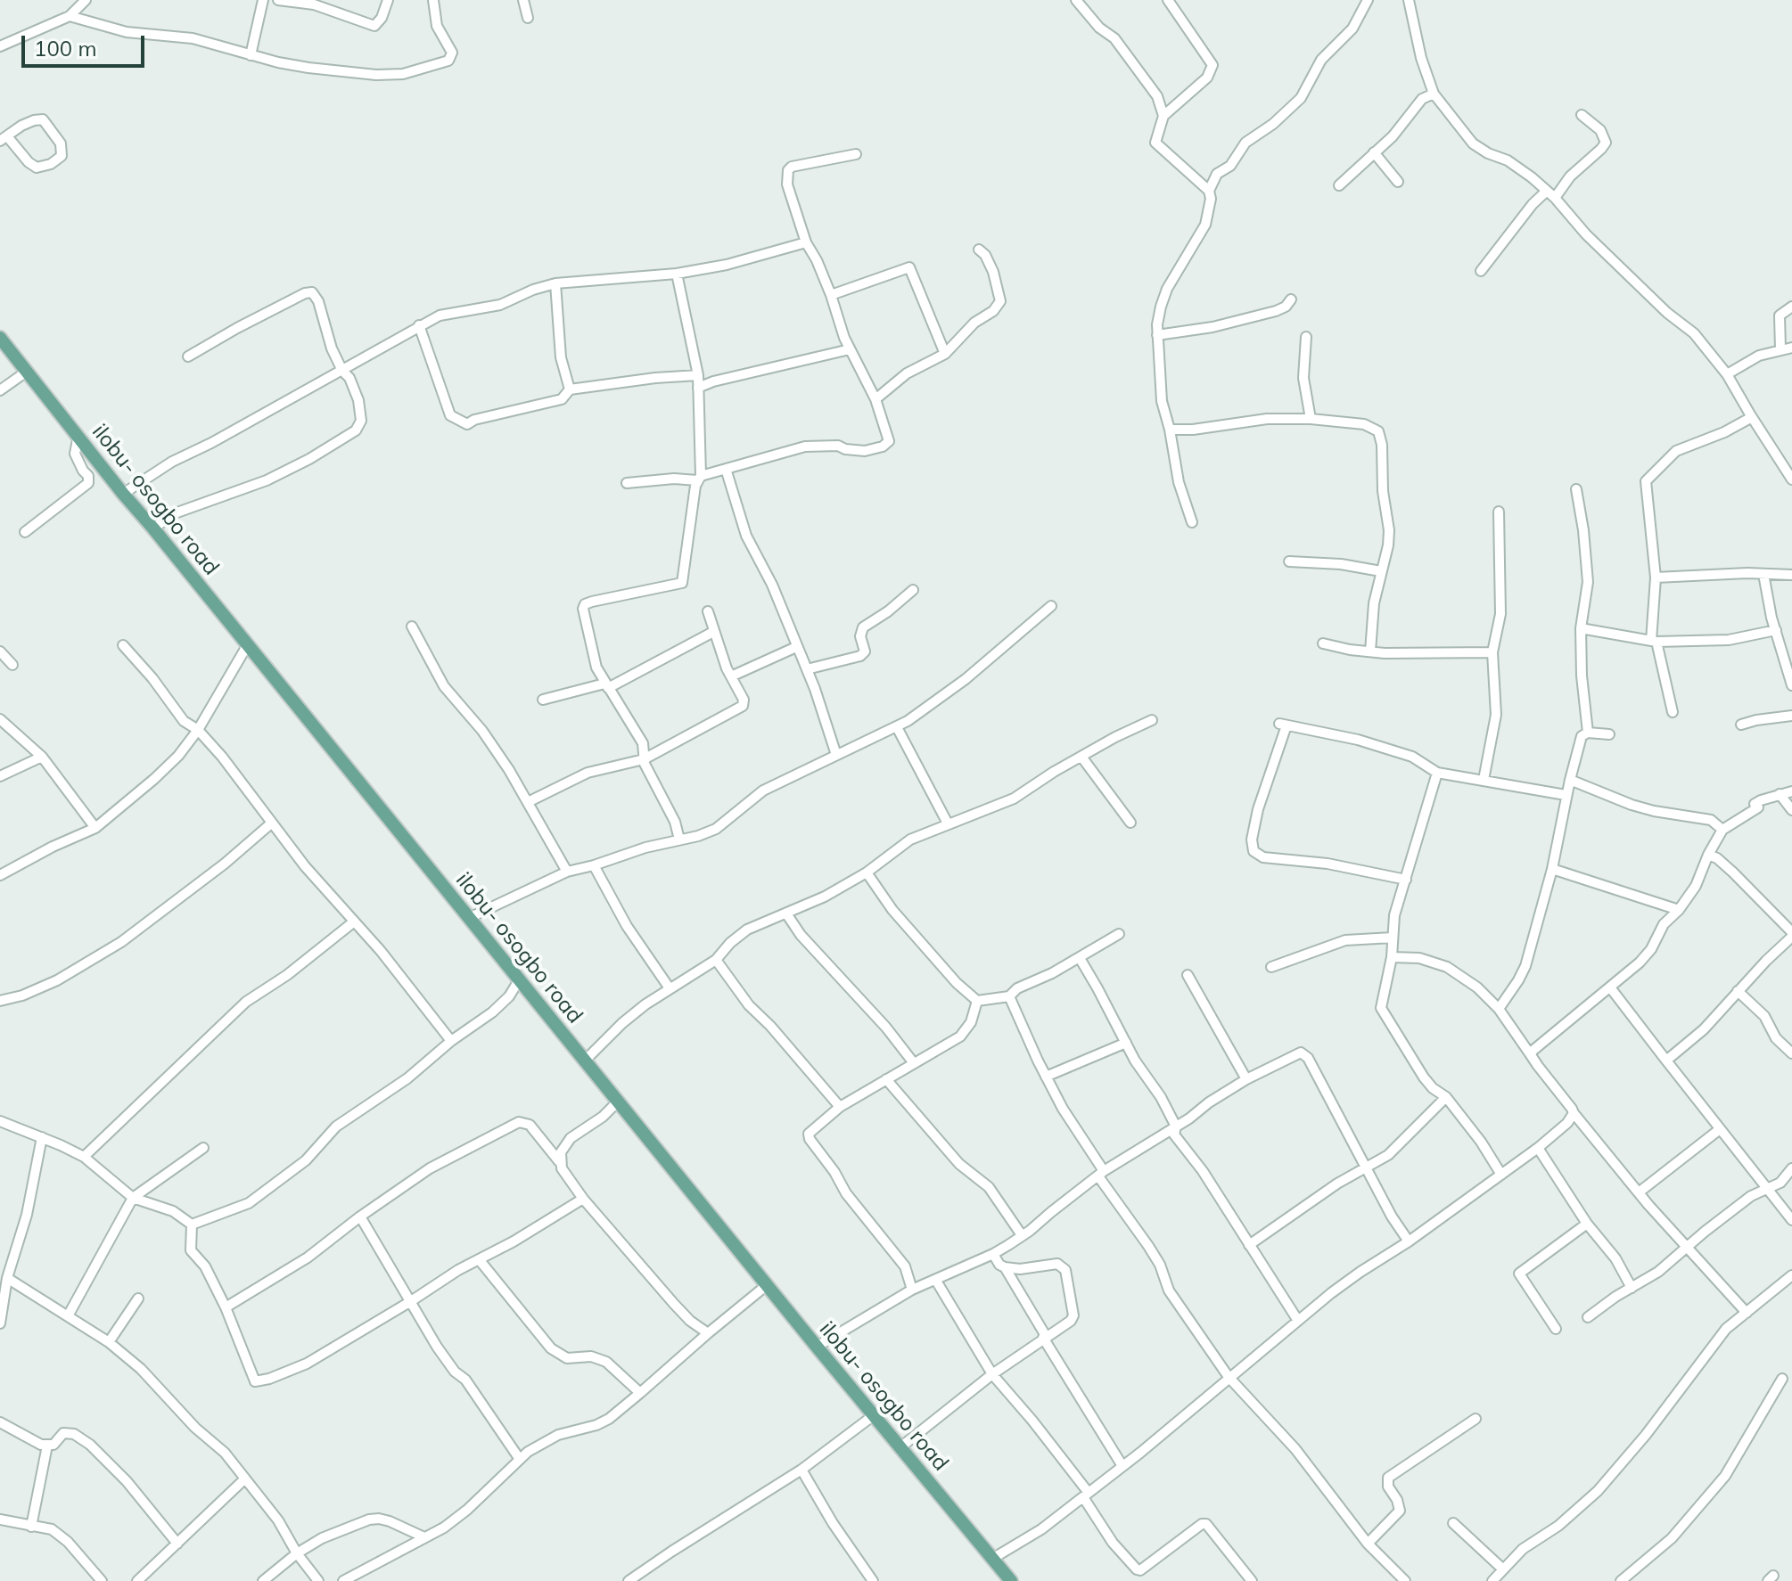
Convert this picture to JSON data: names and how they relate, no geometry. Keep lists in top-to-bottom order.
{
  "streets": {
    "main road": ["ilobu- osogbo road"]
  },
  "scale_bar": "100 m"
}
